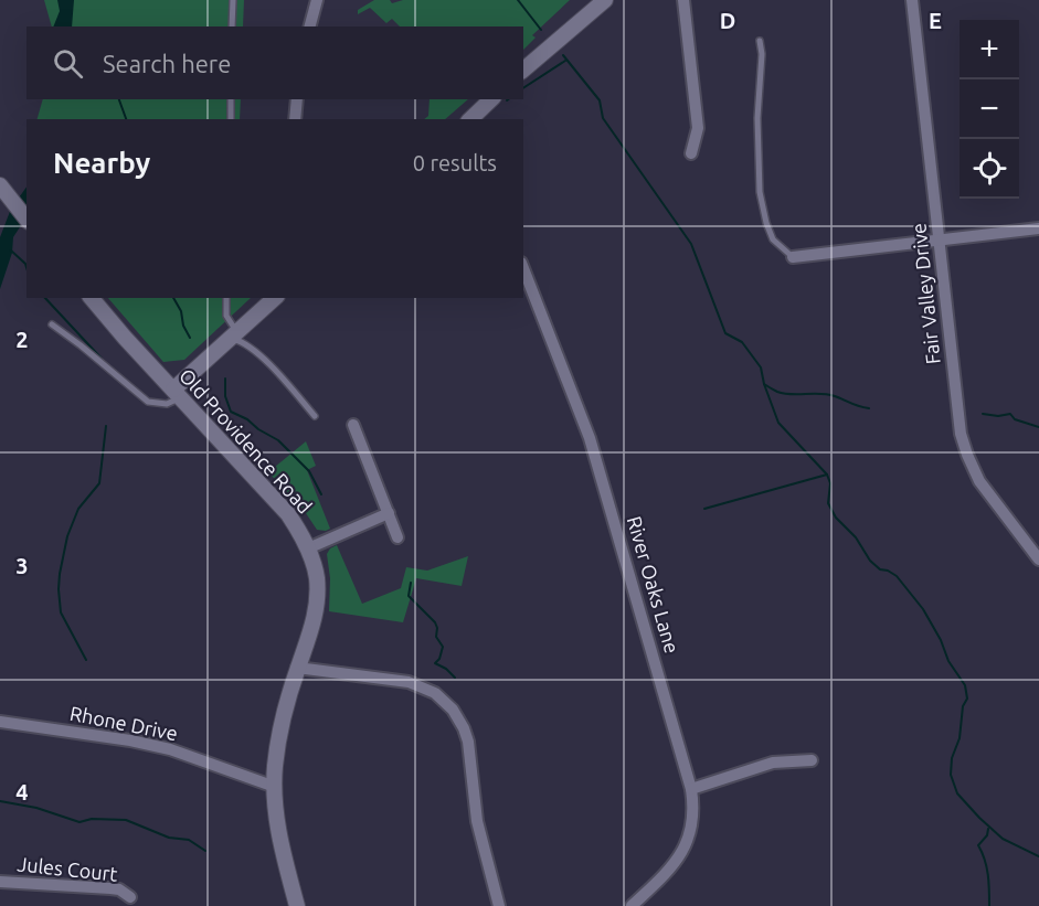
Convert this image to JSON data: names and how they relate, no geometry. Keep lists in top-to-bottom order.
{
  "streets": {
    "street": [
      "Fair Valley Drive",
      "Old Providence Road",
      "River Oaks Lane",
      "Rhone Drive",
      "Jules Court"
    ]
  },
  "crossings": [
    ["Old Providence Road", "Rhone Drive"]
  ],
  "page": {
    "map_buttons": ["+", "−"],
    "search": "Search here",
    "heading": ["Nearby", "0 results"]
  },
  "grid": {
    "columns": ["D", "E"],
    "rows": ["2", "3", "4"]
  }
}
